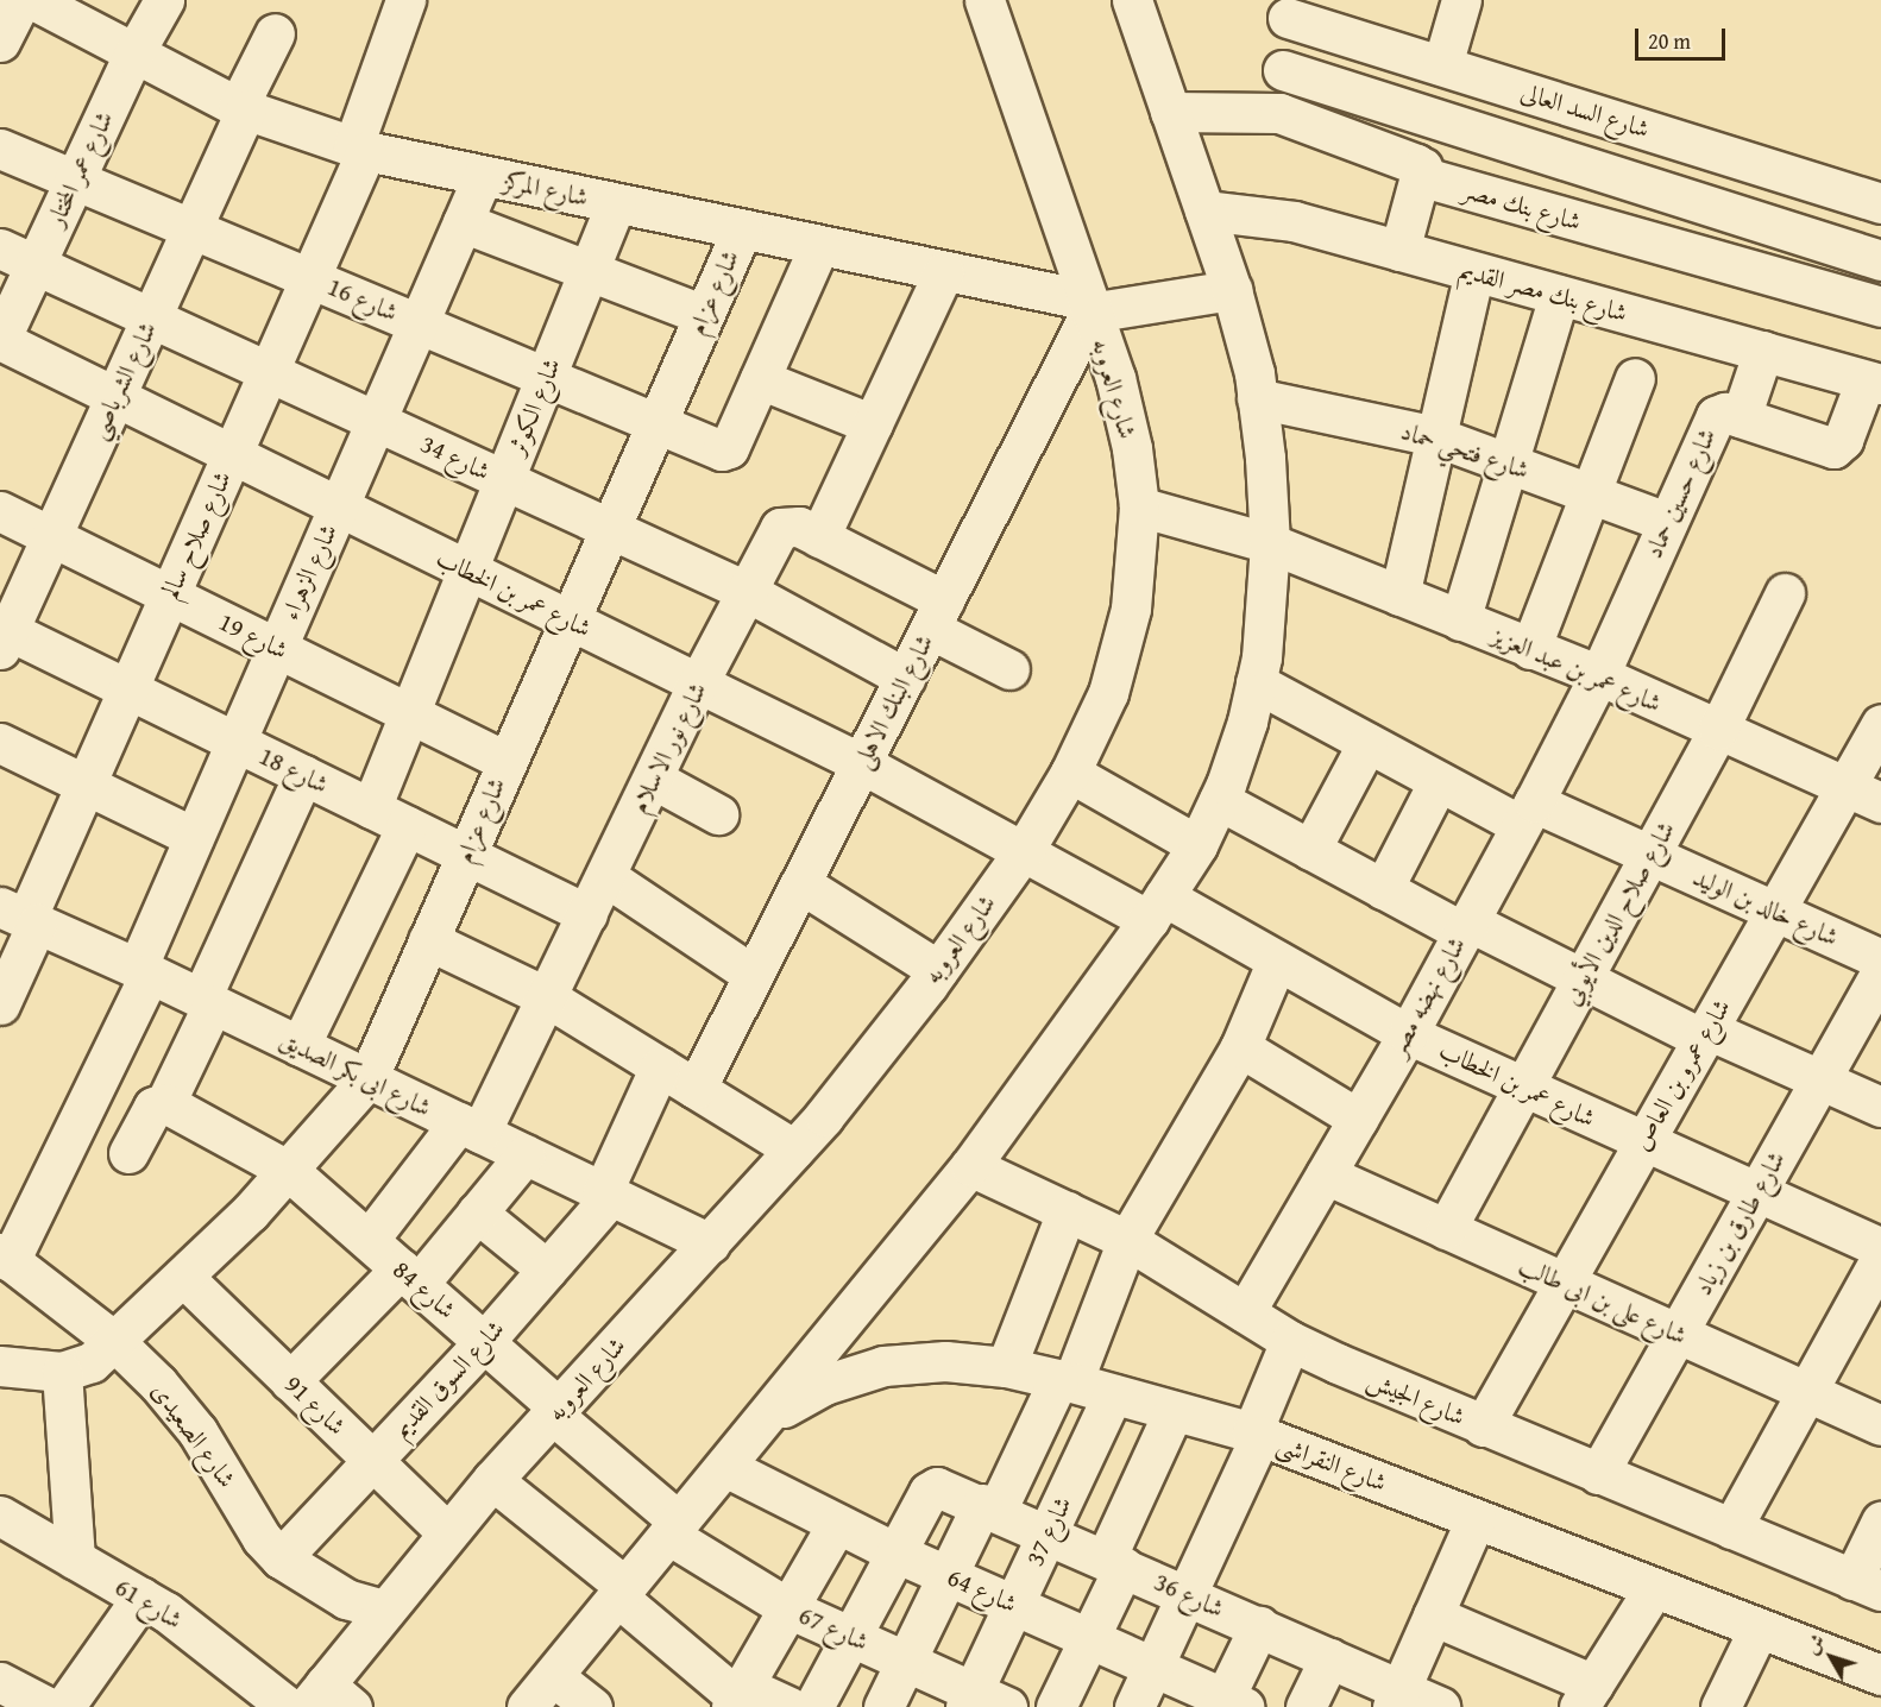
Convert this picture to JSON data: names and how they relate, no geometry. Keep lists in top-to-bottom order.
{
  "streets": {
    "street": [
      "شارع السد العالى",
      "شارع عمر المختار",
      "شارع المركز",
      "شارع بنك مصر",
      "شارع بنك مصر القديم",
      "شارع عزام",
      "شارع 16",
      "شارع الشرباصي",
      "شارع العروبه",
      "شارع الكوثر",
      "شارع فتحي حماد",
      "شارع 34",
      "شارع حسين حماد",
      "شارع صلاح سالم",
      "شارع الزهراء",
      "شارع عمر بن الخطاب",
      "شارع 19",
      "شارع عمر بن عبد العزيز",
      "شارع البنك الاهلى",
      "شارع نور الاسلام",
      "شارع 18",
      "شارع خالد بن الوليد",
      "شارع صلاح الدين الأيوبي",
      "شارع نهضه مصر",
      "شارع ابى بكر الصديق",
      "شارع عمرو بن العاص",
      "شارع طارق بن زياد",
      "شارع 84",
      "شارع على بن ابى طالب",
      "شارع السوق القديم",
      "شارع الجيش",
      "شارع 91",
      "شارع الصعيدى",
      "شارع النقراشى",
      "شارع 37",
      "شارع 64",
      "شارع 36",
      "شارع 61",
      "شارع 67"
    ]
  },
  "crossings": [
    ["شارع عمر المختار", "شارع المركز"],
    ["شارع عمر المختار", "شارع 16"],
    ["شارع عمر المختار", "شارع 34"],
    ["شارع عمر المختار", "شارع عمر بن الخطاب"],
    ["شارع المركز", "شارع عزام"],
    ["شارع المركز", "شارع الشرباصي"],
    ["شارع المركز", "شارع العروبه"],
    ["شارع المركز", "شارع الكوثر"],
    ["شارع المركز", "شارع صلاح سالم"],
    ["شارع المركز", "شارع الزهراء"],
    ["شارع المركز", "شارع البنك الاهلى"],
    ["شارع بنك مصر القديم", "شارع حسين حماد"],
    ["شارع عزام", "شارع 16"],
    ["شارع عزام", "شارع 34"],
    ["شارع عزام", "شارع عمر بن الخطاب"],
    ["شارع عزام", "شارع 19"],
    ["شارع عزام", "شارع 18"],
    ["شارع عزام", "شارع ابى بكر الصديق"],
    ["شارع عزام", "شارع 84"],
    ["شارع عزام", "شارع 91"],
    ["شارع عزام", "شارع الصعيدى"],
    ["شارع 16", "شارع الشرباصي"],
    ["شارع 16", "شارع الكوثر"],
    ["شارع 16", "شارع صلاح سالم"],
    ["شارع 16", "شارع الزهراء"],
    ["شارع الشرباصي", "شارع 34"],
    ["شارع الشرباصي", "شارع عمر بن الخطاب"],
    ["شارع الشرباصي", "شارع 19"],
    ["شارع الشرباصي", "شارع 18"],
    ["شارع العروبه", "شارع عمر بن الخطاب"],
    ["شارع العروبه", "شارع عمر بن عبد العزيز"],
    ["شارع العروبه", "شارع البنك الاهلى"],
    ["شارع العروبه", "شارع ابى بكر الصديق"],
    ["شارع العروبه", "شارع 84"],
    ["شارع العروبه", "شارع 91"],
    ["شارع العروبه", "شارع الصعيدى"],
    ["شارع العروبه", "شارع 67"],
    ["شارع الكوثر", "شارع 34"],
    ["شارع الكوثر", "شارع عمر بن الخطاب"],
    ["شارع الكوثر", "شارع 19"],
    ["شارع الكوثر", "شارع 18"],
    ["شارع فتحي حماد", "شارع حسين حماد"],
    ["شارع 34", "شارع صلاح سالم"],
    ["شارع 34", "شارع الزهراء"],
    ["شارع 34", "شارع البنك الاهلى"],
    ["شارع 34", "شارع نور الاسلام"],
    ["شارع حسين حماد", "شارع عمر بن عبد العزيز"],
    ["شارع حسين حماد", "شارع نهضه مصر"],
    ["شارع صلاح سالم", "شارع عمر بن الخطاب"],
    ["شارع صلاح سالم", "شارع 19"],
    ["شارع صلاح سالم", "شارع 18"],
    ["شارع صلاح سالم", "شارع ابى بكر الصديق"],
    ["شارع الزهراء", "شارع عمر بن الخطاب"],
    ["شارع الزهراء", "شارع 19"],
    ["شارع الزهراء", "شارع 18"],
    ["شارع الزهراء", "شارع ابى بكر الصديق"],
    ["شارع الزهراء", "شارع الصعيدى"],
    ["شارع عمر بن الخطاب", "شارع البنك الاهلى"],
    ["شارع عمر بن الخطاب", "شارع نور الاسلام"],
    ["شارع عمر بن الخطاب", "شارع صلاح الدين الأيوبي"],
    ["شارع عمر بن الخطاب", "شارع نهضه مصر"],
    ["شارع عمر بن الخطاب", "شارع عمرو بن العاص"],
    ["شارع عمر بن الخطاب", "شارع طارق بن زياد"],
    ["شارع عمر بن عبد العزيز", "شارع صلاح الدين الأيوبي"],
    ["شارع عمر بن عبد العزيز", "شارع نهضه مصر"],
    ["شارع عمر بن عبد العزيز", "شارع عمرو بن العاص"],
    ["شارع البنك الاهلى", "شارع نور الاسلام"],
    ["شارع نور الاسلام", "شارع 18"],
    ["شارع نور الاسلام", "شارع ابى بكر الصديق"],
    ["شارع نور الاسلام", "شارع 84"],
    ["شارع خالد بن الوليد", "شارع صلاح الدين الأيوبي"],
    ["شارع خالد بن الوليد", "شارع نهضه مصر"],
    ["شارع خالد بن الوليد", "شارع عمرو بن العاص"],
    ["شارع صلاح الدين الأيوبي", "شارع على بن ابى طالب"],
    ["شارع نهضه مصر", "شارع على بن ابى طالب"],
    ["شارع نهضه مصر", "شارع الجيش"],
    ["شارع ابى بكر الصديق", "شارع السوق القديم"],
    ["شارع عمرو بن العاص", "شارع على بن ابى طالب"],
    ["شارع عمرو بن العاص", "شارع الجيش"],
    ["شارع طارق بن زياد", "شارع على بن ابى طالب"],
    ["شارع طارق بن زياد", "شارع الجيش"],
    ["شارع 84", "شارع السوق القديم"],
    ["شارع 84", "شارع 67"],
    ["شارع السوق القديم", "شارع 91"],
    ["شارع السوق القديم", "شارع الصعيدى"],
    ["شارع النقراشى", "شارع 37"],
    ["شارع 37", "شارع 64"],
    ["شارع 37", "شارع 36"],
    ["شارع 37", "شارع 67"],
    ["شارع 64", "شارع 36"]
  ],
  "scale_bar": "20 m",
  "north": "top left"
}
